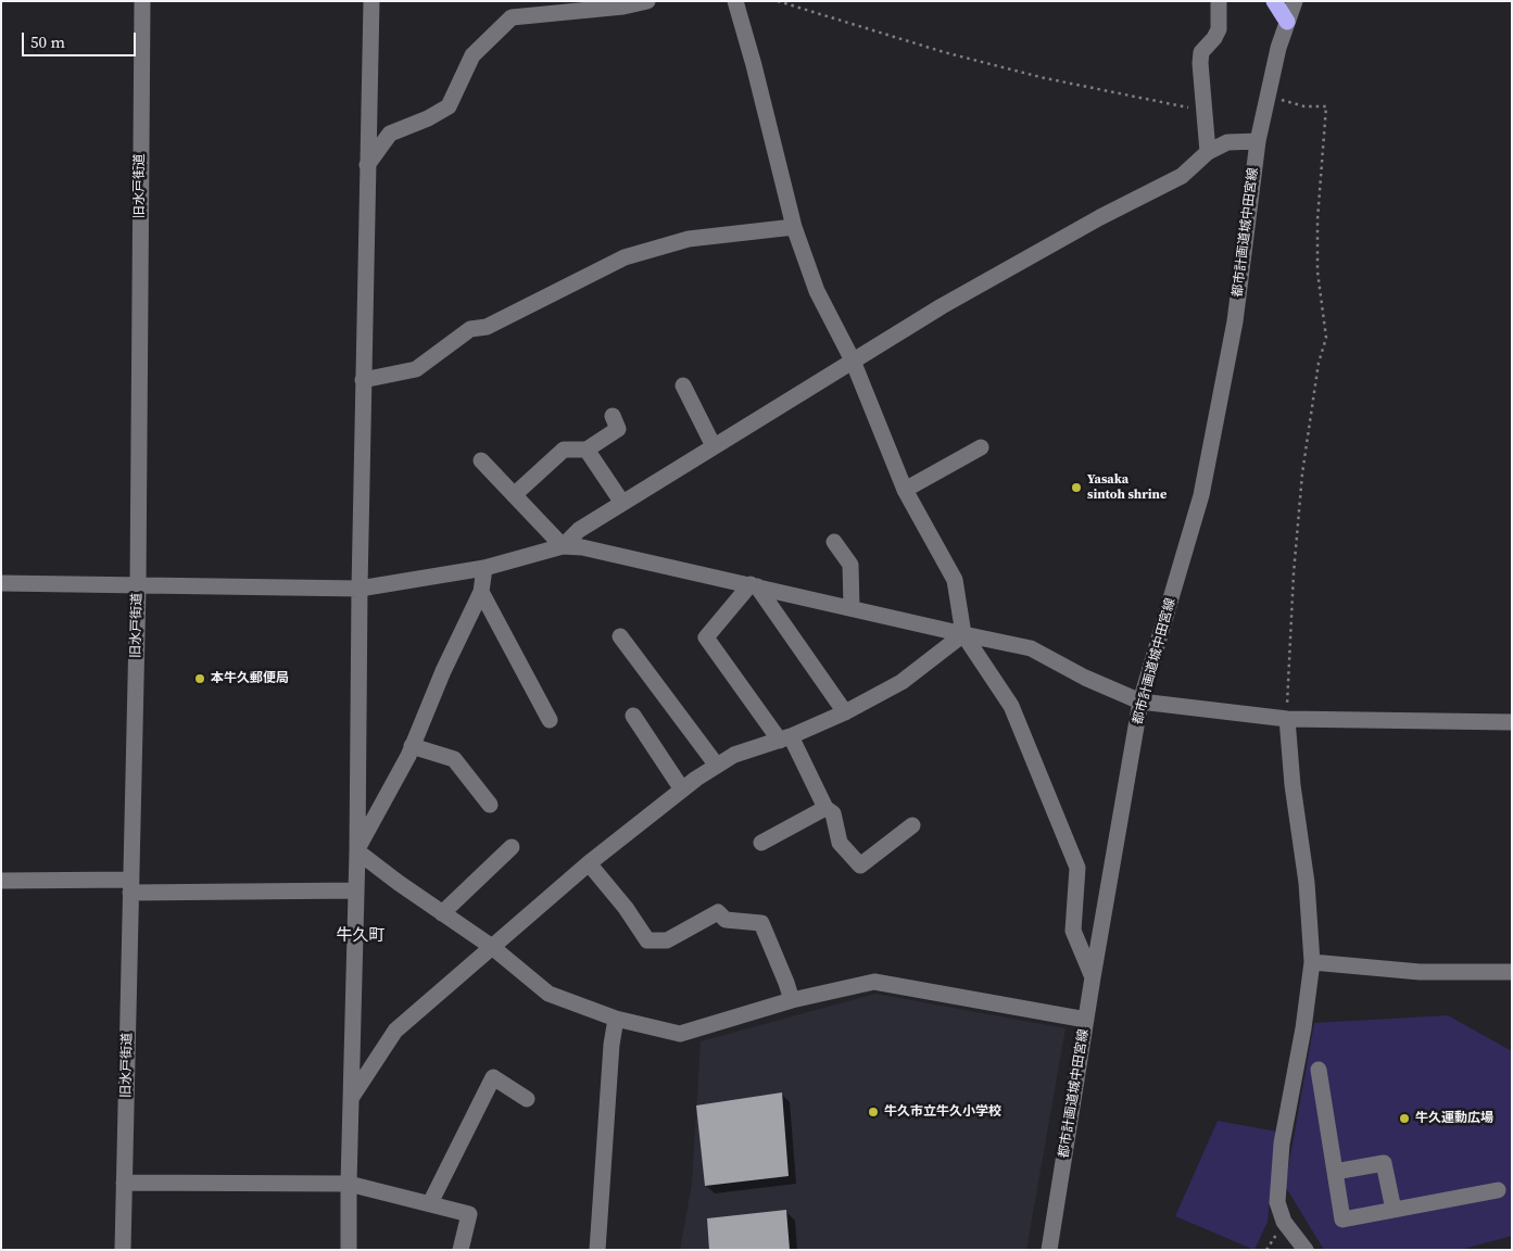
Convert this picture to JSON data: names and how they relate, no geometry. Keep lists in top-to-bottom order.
{
  "streets": {
    "street": ["旧水戸街道", "都市計画道城中田宮線"]
  },
  "districts": ["牛久町"],
  "places": [
    "Yasaka sintoh shrine",
    "本牛久郵便局",
    "牛久市立牛久小学校",
    "牛久運動広場"
  ],
  "scale_bar": "50 m"
}
